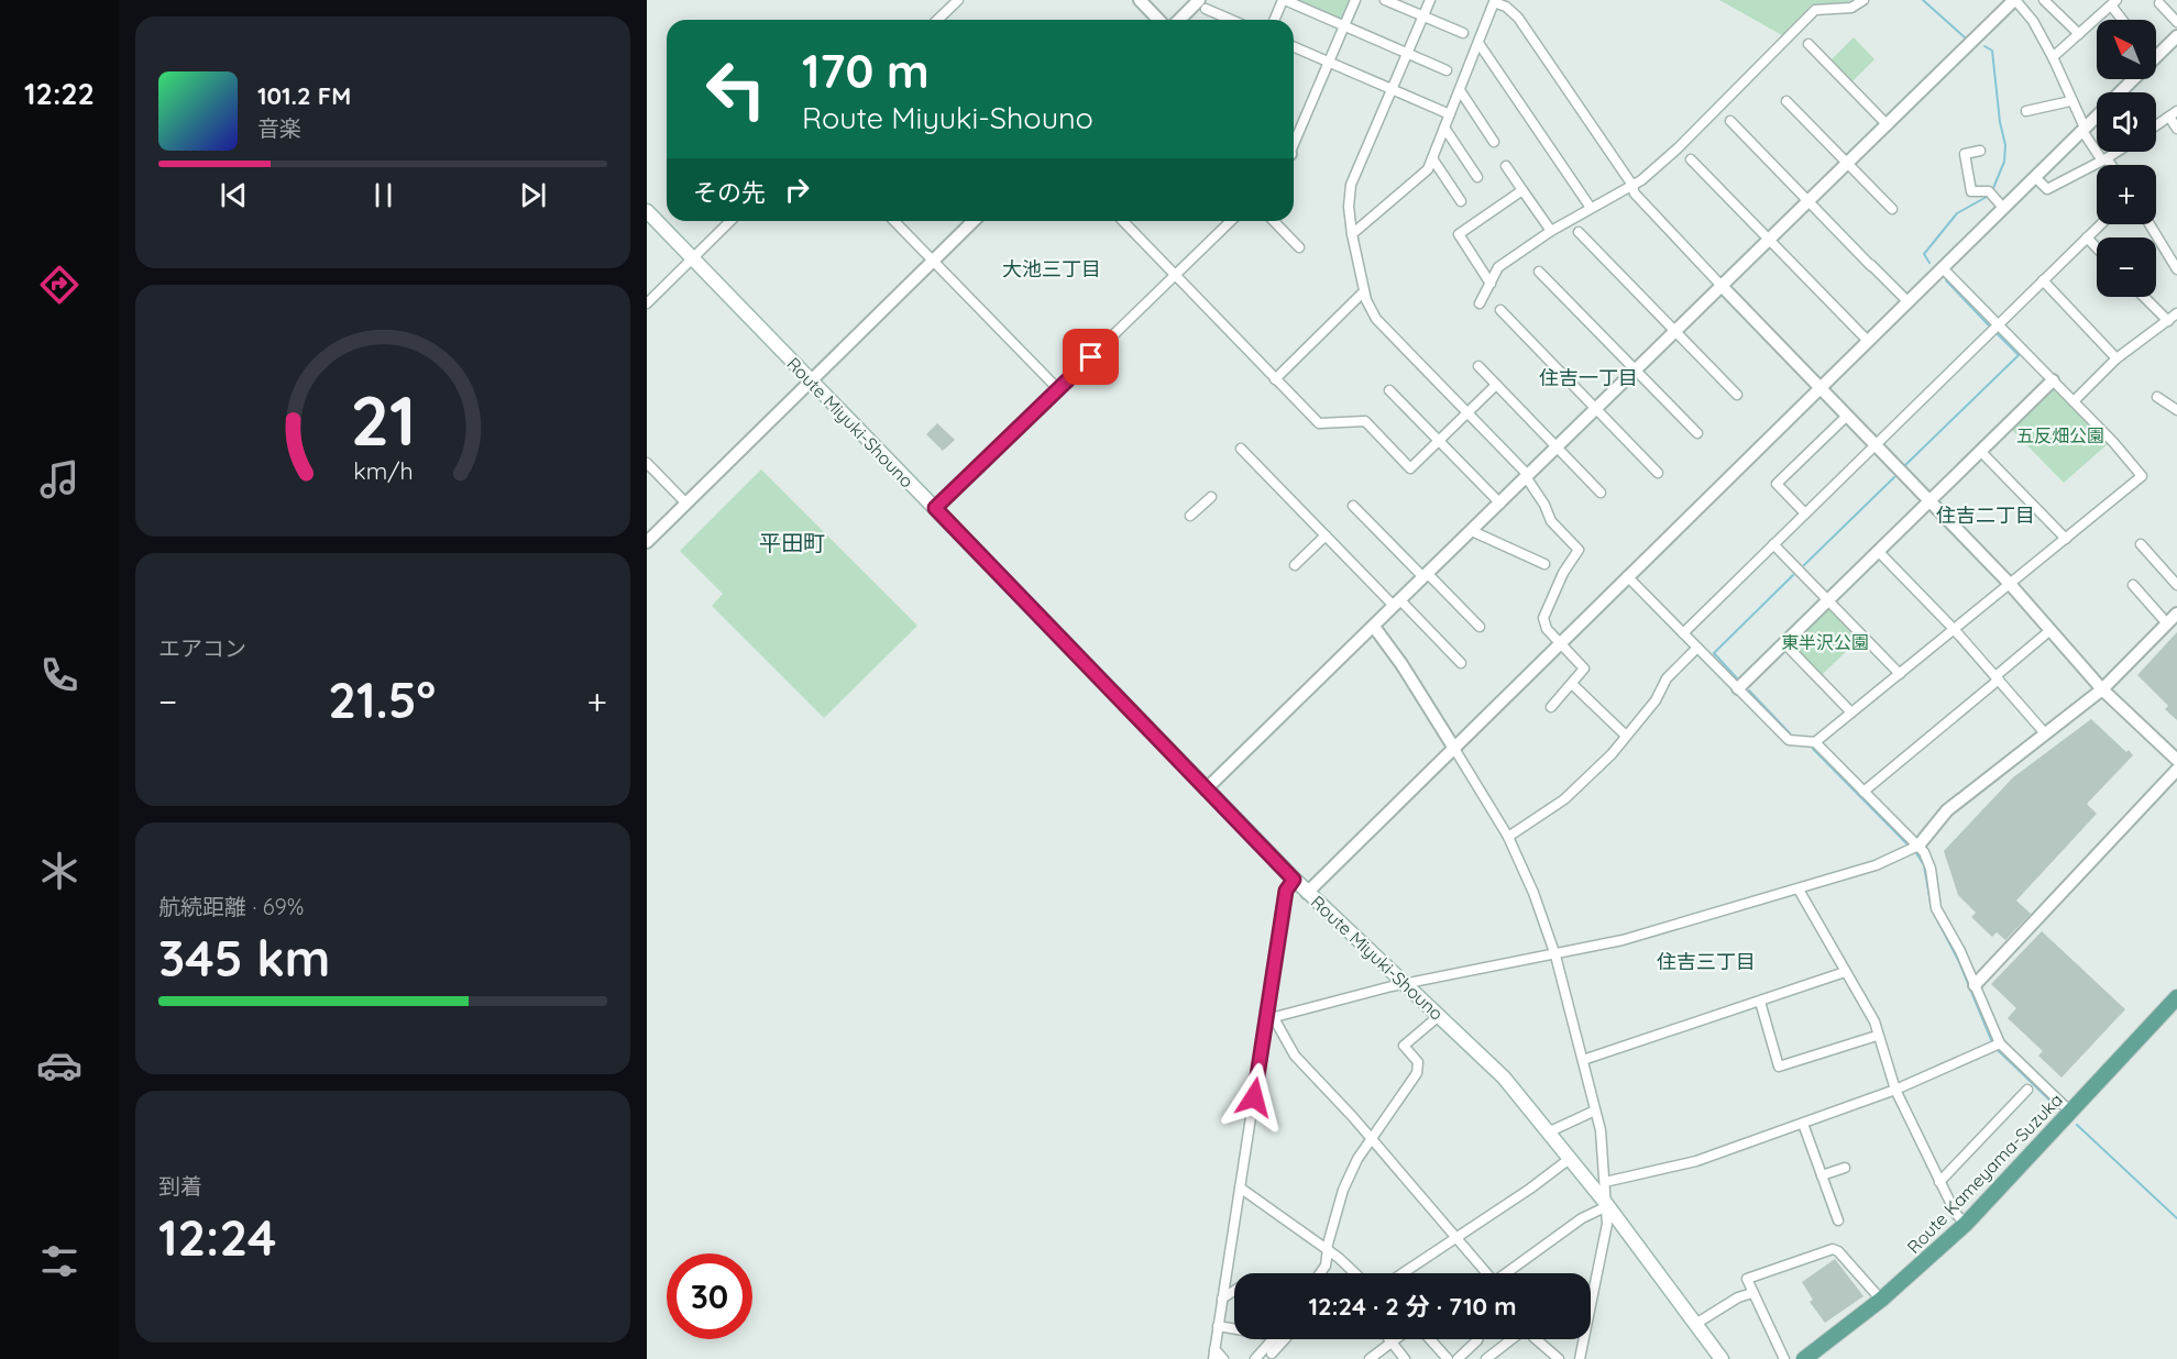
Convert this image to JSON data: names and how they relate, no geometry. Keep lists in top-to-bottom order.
{
  "streets": {
    "main road": ["Route Miyuki-Shouno", "Route Kameyama-Suzuka"]
  },
  "districts": [
    "大池三丁目",
    "住吉一丁目",
    "住吉二丁目",
    "平田町",
    "住吉三丁目"
  ],
  "parks": ["五反畑公園", "東半沢公園"],
  "north": "top left",
  "page": {
    "tabs": "12:22",
    "map_buttons": ["+", "−"],
    "turn": ["170 m", "Route Miyuki-Shouno"],
    "song": ["101.2 FM", "音楽"],
    "then": "その先",
    "tile": [
      "エアコン",
      ["航続距離 · 69%", "345 km"],
      ["到着", "12:24"]
    ],
    "heat": ["−", "21.5°", "+"],
    "limit": "30",
    "trip": "12:24 · 2 分 · 710 m",
    "gauge": ["21", "km/h"]
  }
}
